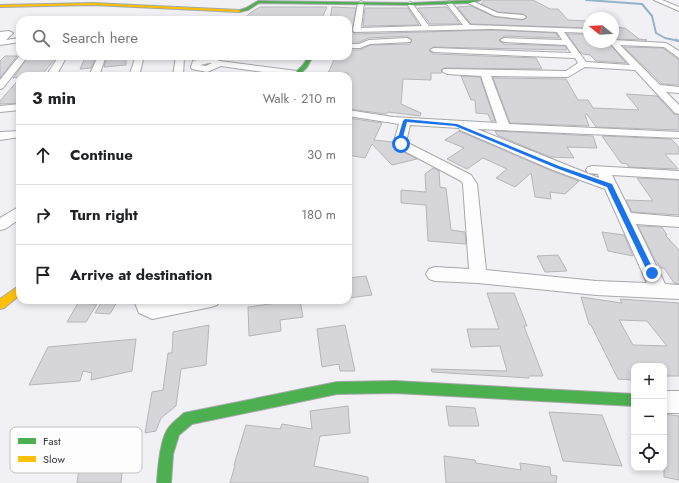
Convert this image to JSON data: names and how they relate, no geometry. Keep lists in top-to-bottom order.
{
  "legend": ["Fast", "Slow"],
  "north": "left",
  "page": {
    "search": "Search here",
    "heading": ["3 min", "Walk · 210 m"],
    "list": [
      ["Continue", "30 m"],
      ["Turn right", "180 m"],
      "Arrive at destination"
    ],
    "map_buttons": ["+", "−"]
  }
}
